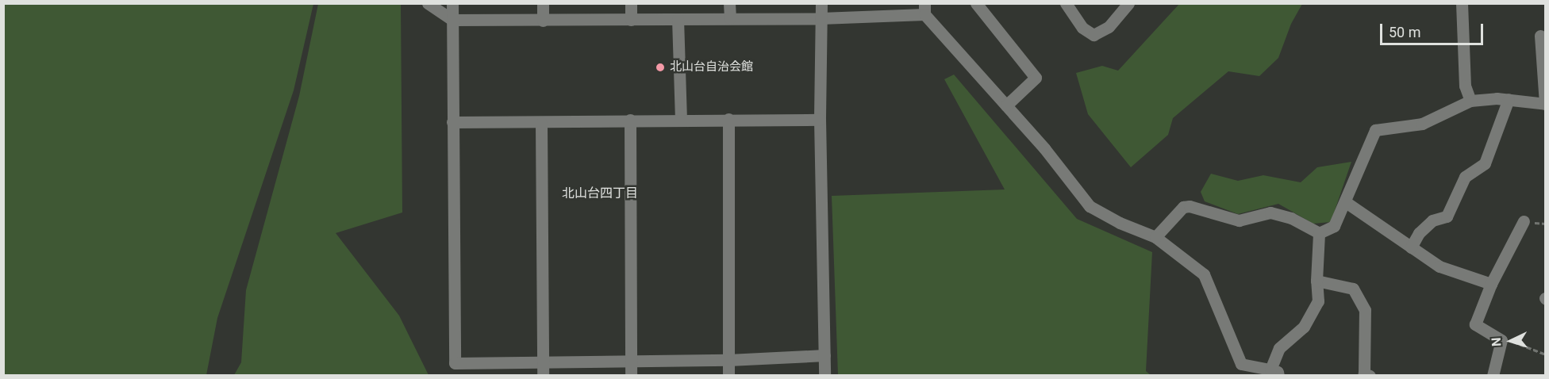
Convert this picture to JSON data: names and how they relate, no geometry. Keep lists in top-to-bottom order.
{
  "districts": ["北山台四丁目"],
  "places": ["北山台自治会館"],
  "scale_bar": "50 m",
  "north": "left"
}
